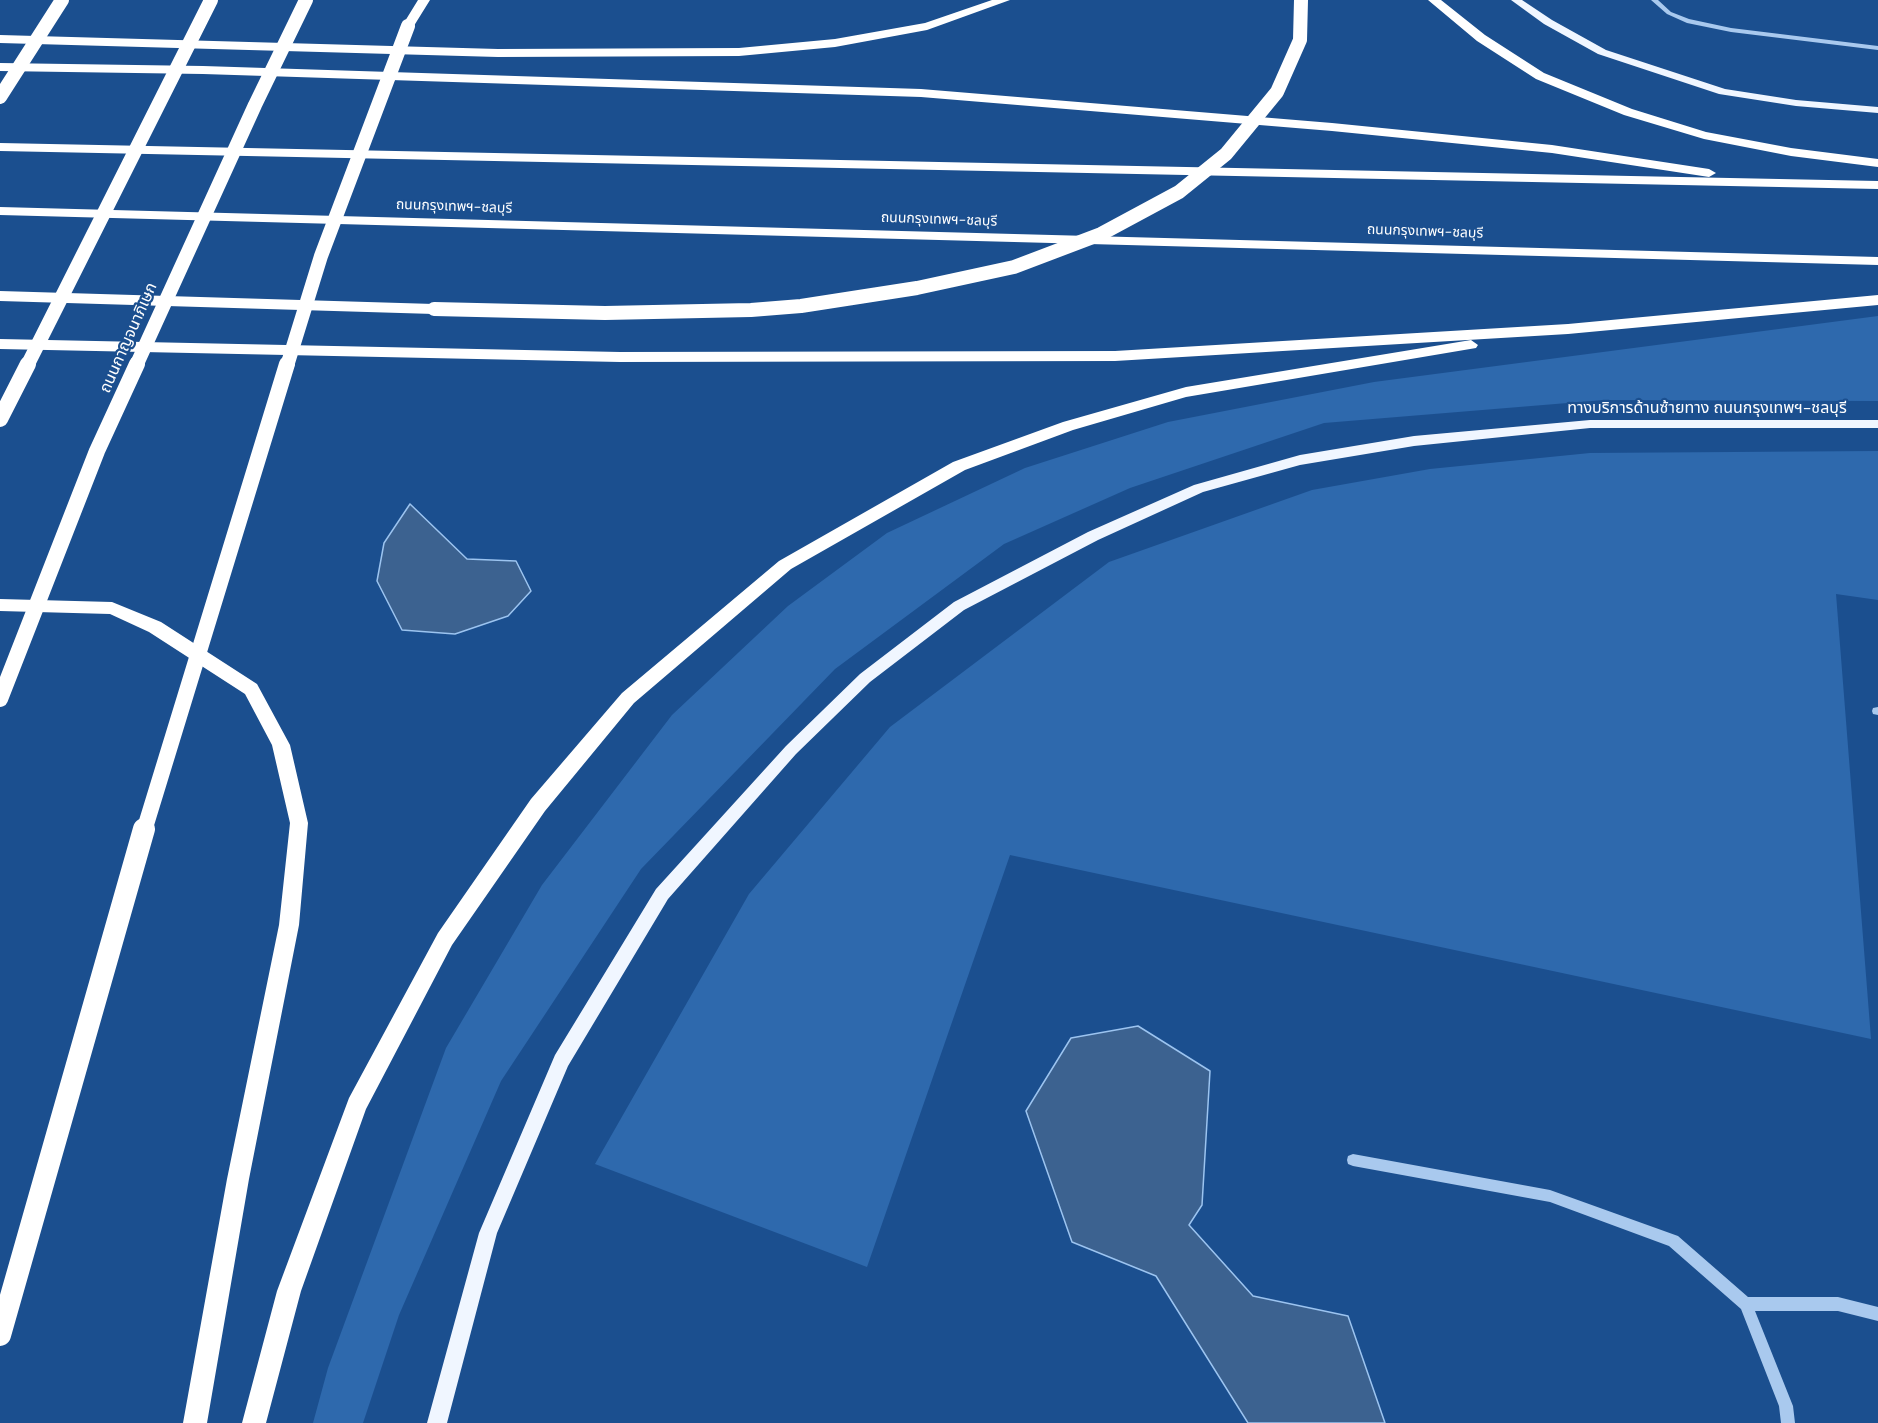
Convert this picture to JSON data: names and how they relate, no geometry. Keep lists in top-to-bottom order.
{
  "streets": {
    "highway": ["ถนนกรุงเทพฯ-ชลบุรี", "ถนนกาญจนาภิเษก"],
    "main road": ["ทางบริการด้านซ้ายทาง ถนนกรุงเทพฯ-ชลบุรี"]
  }
}
